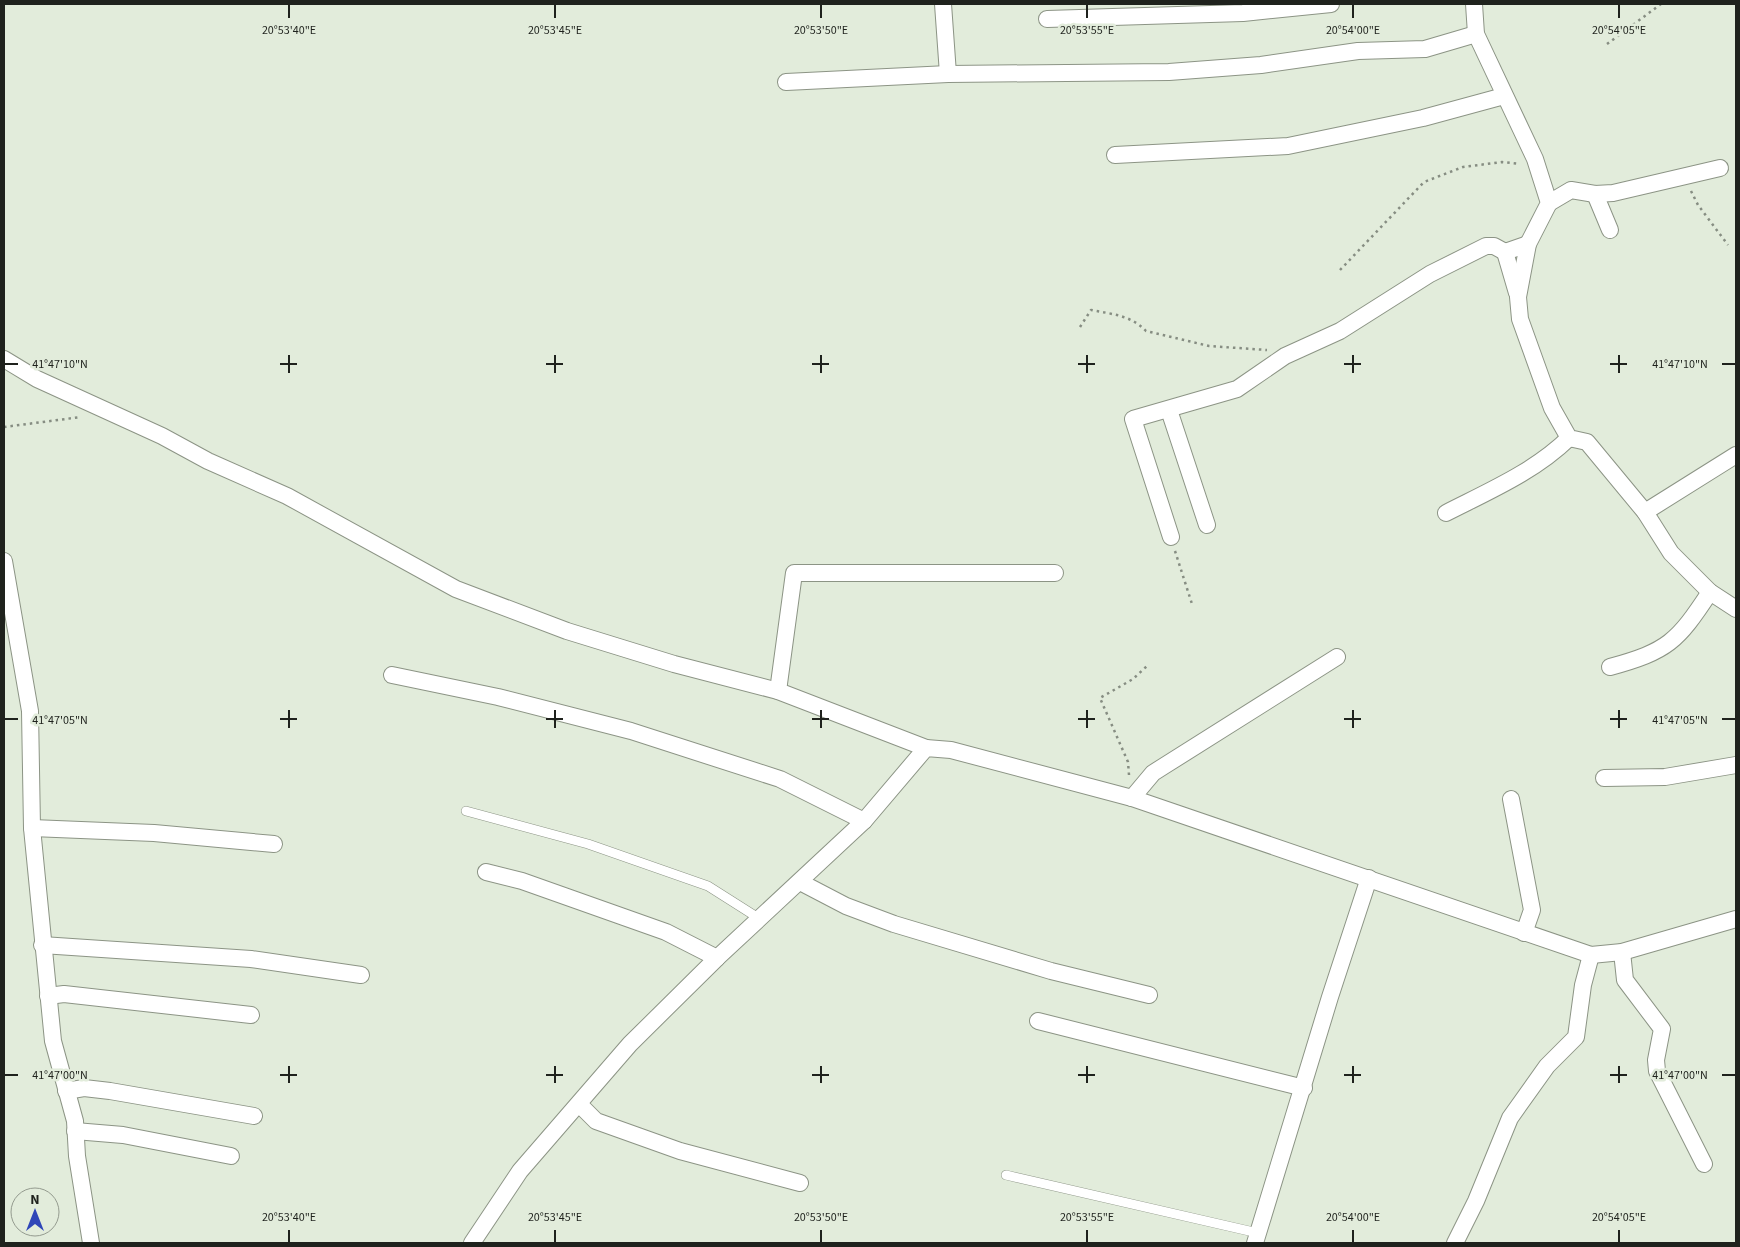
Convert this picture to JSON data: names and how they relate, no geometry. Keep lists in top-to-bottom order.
{
  "north": "top",
  "coordinates": [
    "20°53'40\"E",
    "20°53'45\"E",
    "20°53'50\"E",
    "20°53'55\"E",
    "20°54'00\"E",
    "20°54'05\"E",
    "41°47'10\"N",
    "41°47'05\"N",
    "41°47'00\"N"
  ]
}
